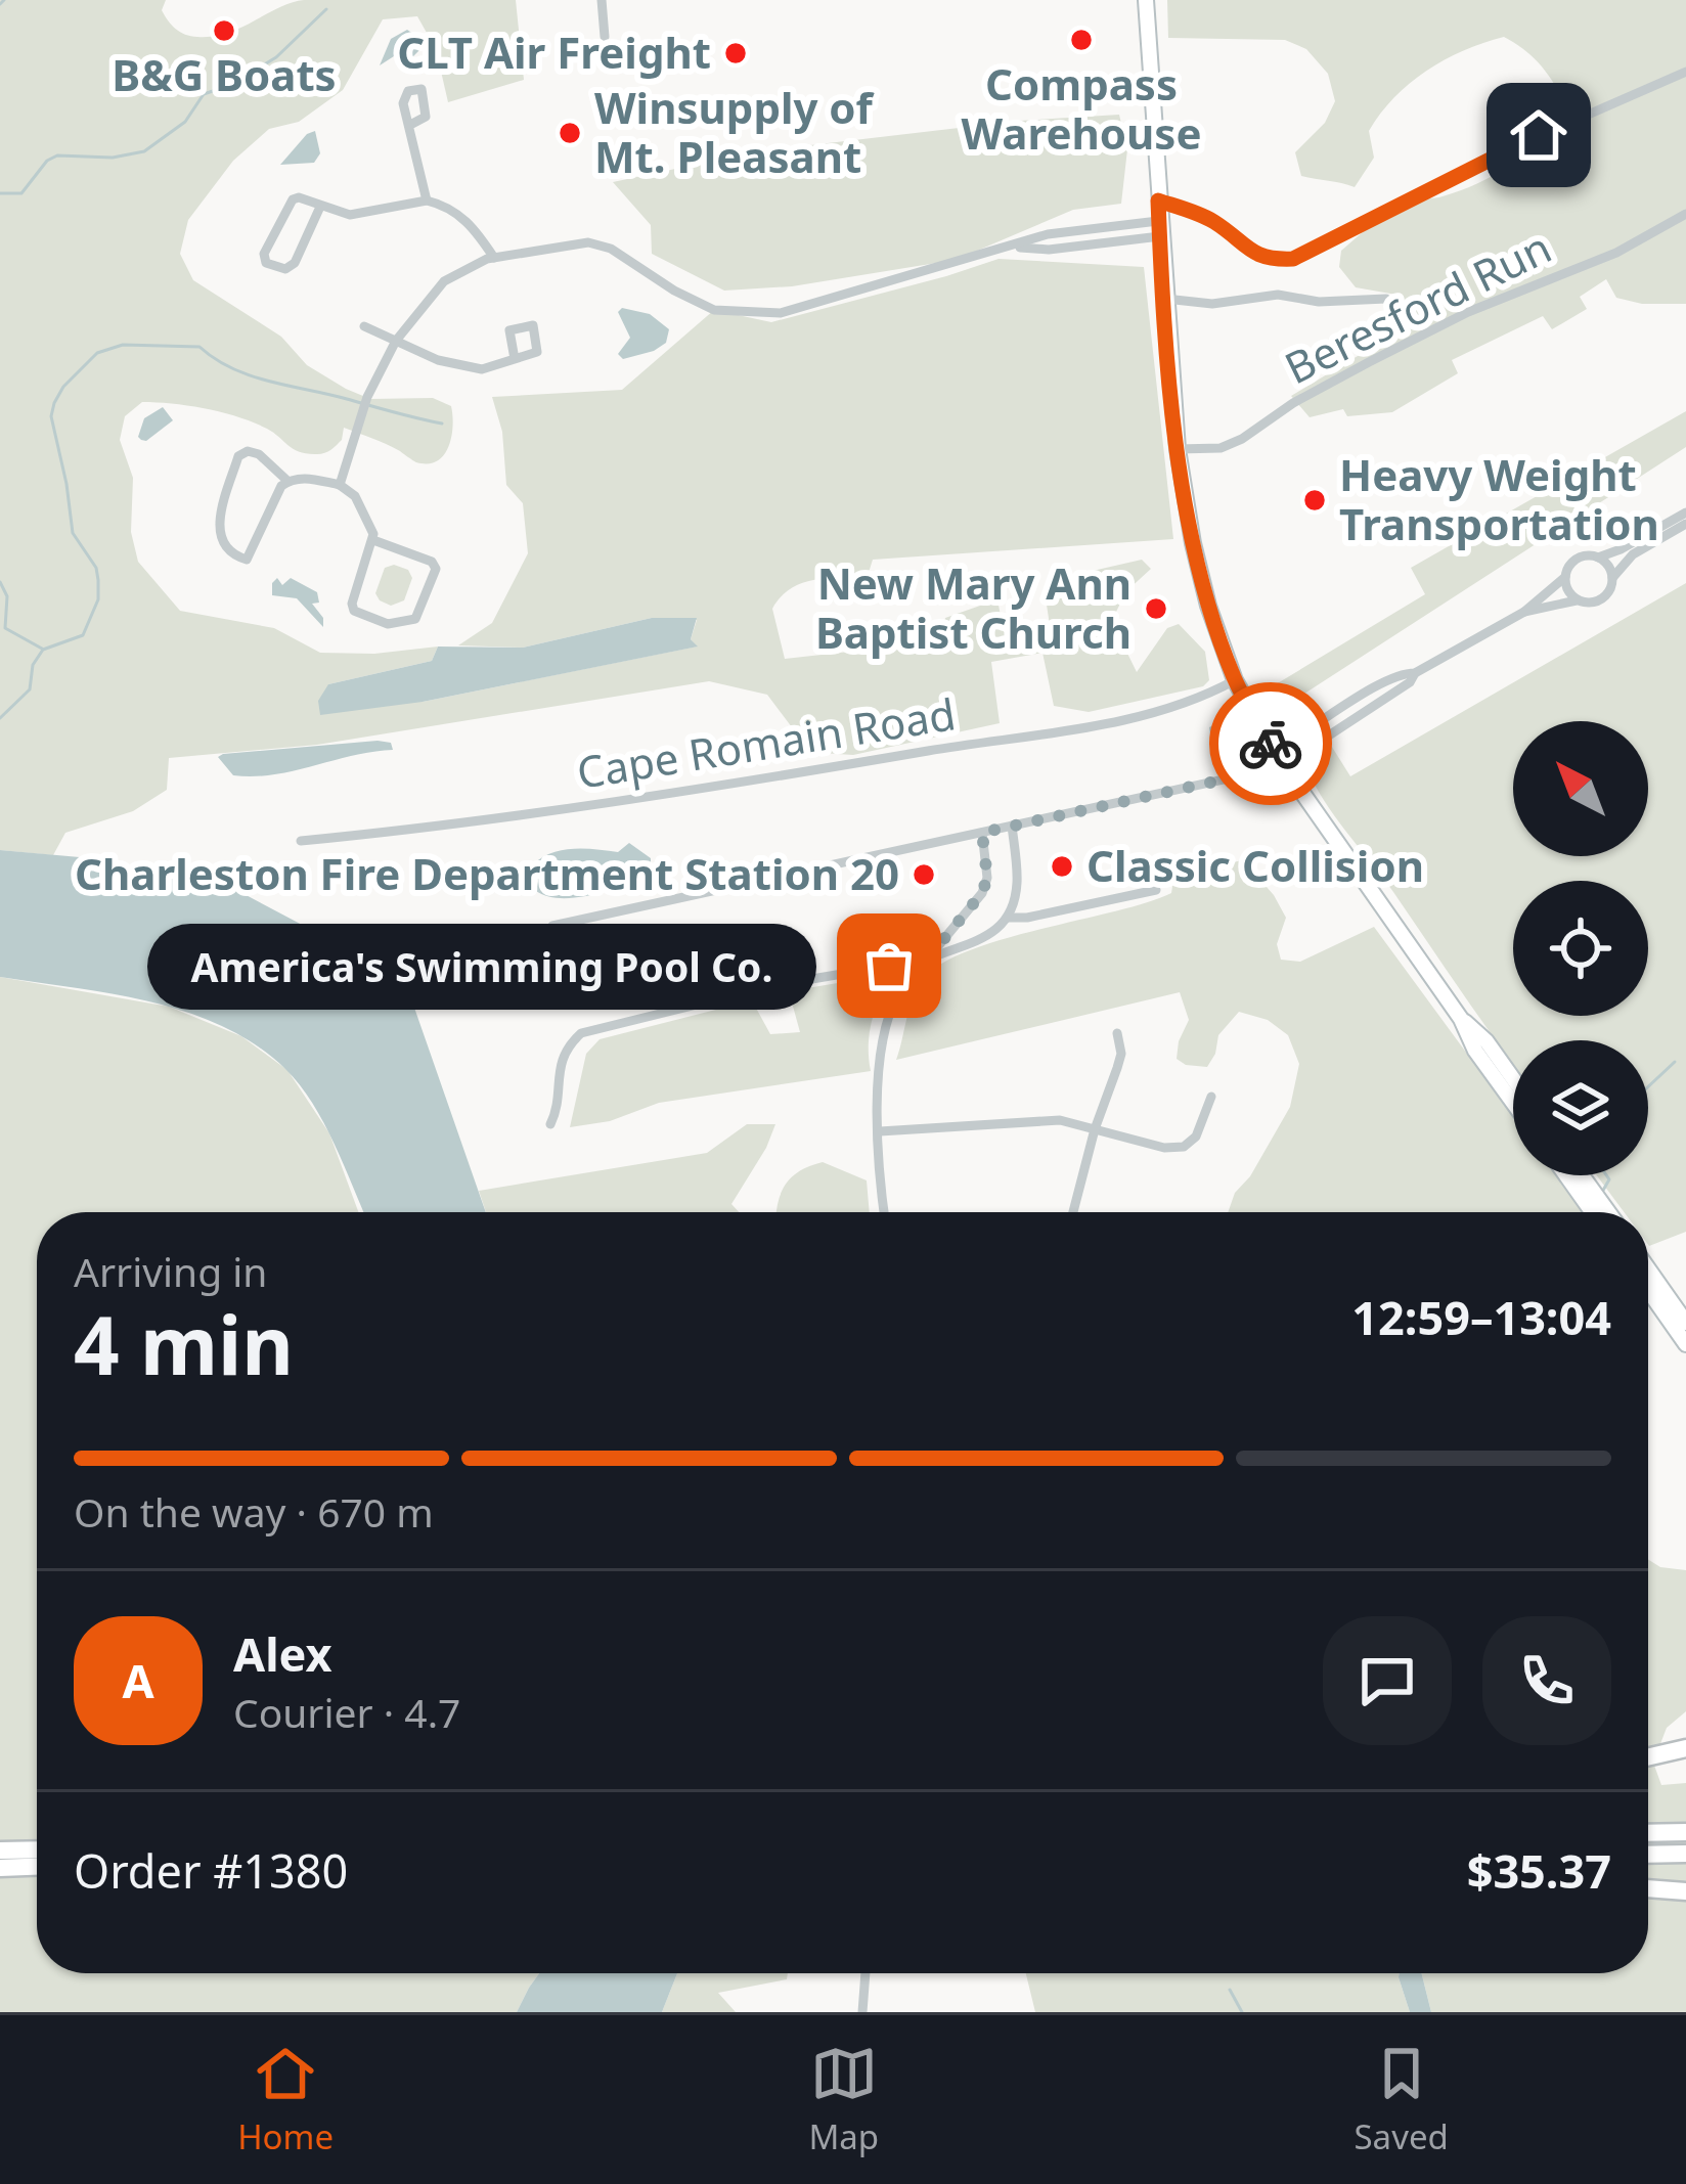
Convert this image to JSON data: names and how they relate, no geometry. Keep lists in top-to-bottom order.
{
  "streets": {
    "street": ["Beresford Run", "Cape Romain Road"]
  },
  "places": [
    "B&G Boats",
    "Compass Warehouse",
    "CLT Air Freight",
    "Winsupply of Mt. Pleasant",
    "Heavy Weight Transportation",
    "New Mary Ann Baptist Church",
    "Classic Collision",
    "Charleston Fire Department Station 20",
    "America's Swimming Pool Co."
  ],
  "north": "top left",
  "page": {
    "bubble": "America's Swimming Pool Co.",
    "heading": ["4 min", "Arriving in", "12:59–13:04"],
    "panel": [
      "Alex",
      "Courier · 4.7",
      "Order #1380",
      "$35.37"
    ],
    "bar": "On the way · 670 m",
    "round": "A",
    "tabs": ["Home", "Map", "Saved"]
  }
}
